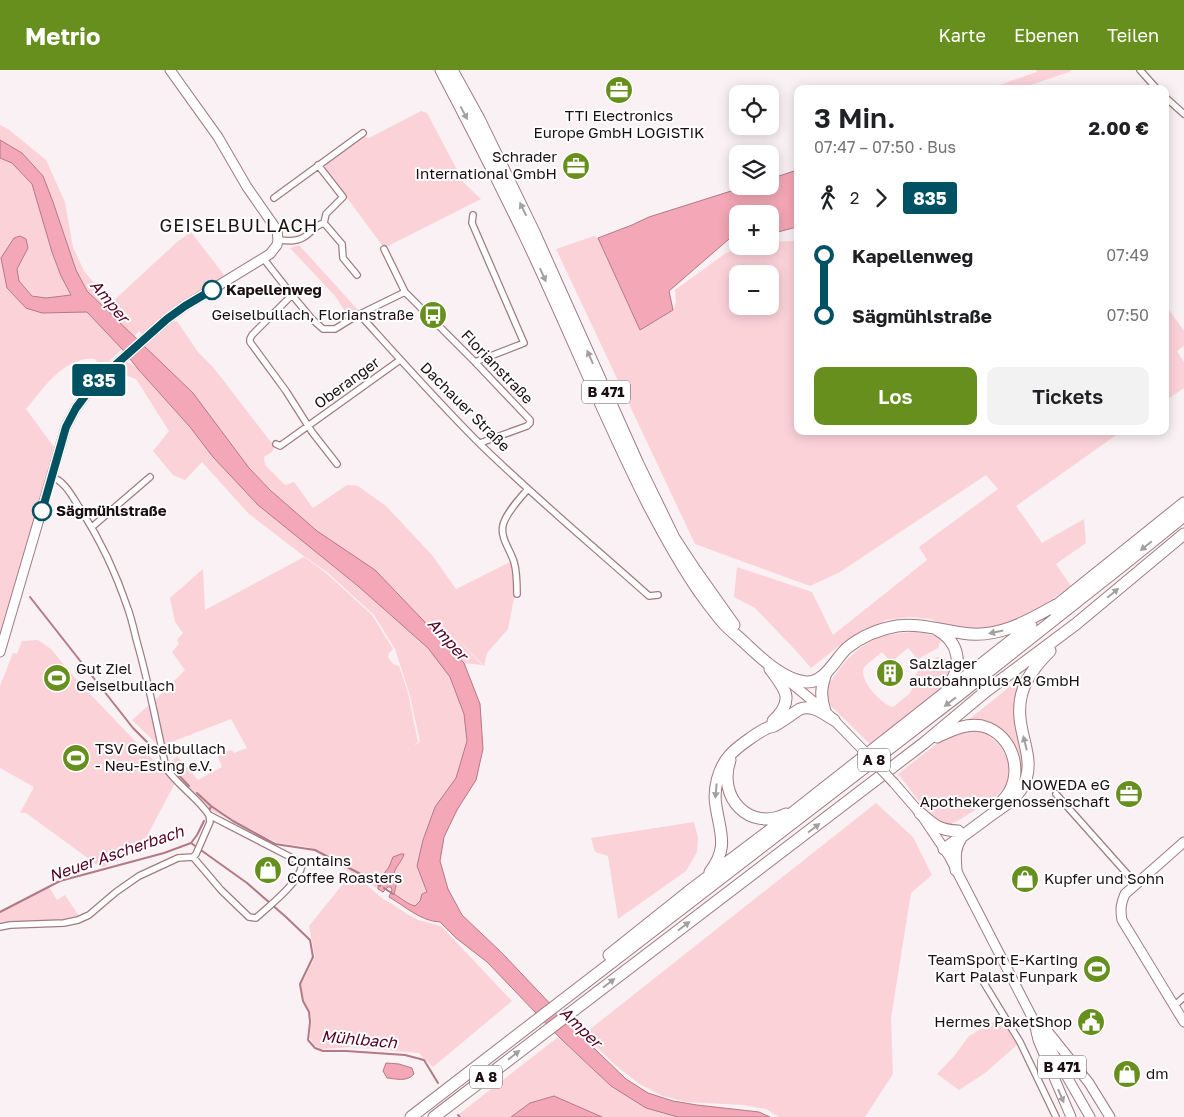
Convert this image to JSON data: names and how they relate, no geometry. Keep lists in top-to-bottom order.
{
  "streets": {
    "highway": ["B 471", "A 8"],
    "street": ["Florianstraße", "Oberanger", "Dachauer Straße"]
  },
  "crossings": [
    ["Florianstraße", "Dachauer Straße"],
    ["Oberanger", "Dachauer Straße"]
  ],
  "districts": ["GEISELBULLACH"],
  "water": ["Amper", "Neuer Ascherbach", "Mühlbach"],
  "places": {
    "office": ["TTI Electronics Europe GmbH LOGISTIK", "Schrader International GmbH", "NOWEDA eG Apothekergenossenschaft"],
    "other": ["Kapellenweg", "Sägmühlstraße"],
    "bus stop": ["Geiselbullach, Florianstraße"],
    "building": ["Salzlager autobahnplus A8 GmbH"],
    "sports": ["Gut Ziel Geiselbullach", "TSV Geiselbullach - Neu-Esting e.V.", "TeamSport E-Karting Kart Palast Funpark"],
    "shop": ["Contains Coffee Roasters", "Kupfer und Sohn", "dm"],
    "public building": ["Hermes PaketShop"]
  },
  "lines": ["bus line 835"],
  "page": {
    "header": "Metrio",
    "nav": ["Karte", "Ebenen", "Teilen"],
    "on_map": "835",
    "map_buttons": ["+", "−"],
    "heading": ["3 Min.", "07:47 – 07:50 · Bus", "2.00 €"],
    "legs": ["2", "835"],
    "list": [
      {
        "name": "Kapellenweg",
        "value": "07:49"
      },
      {
        "name": "Sägmühlstraße",
        "value": "07:50"
      }
    ],
    "buttons": ["Los", "Tickets"]
  }
}
